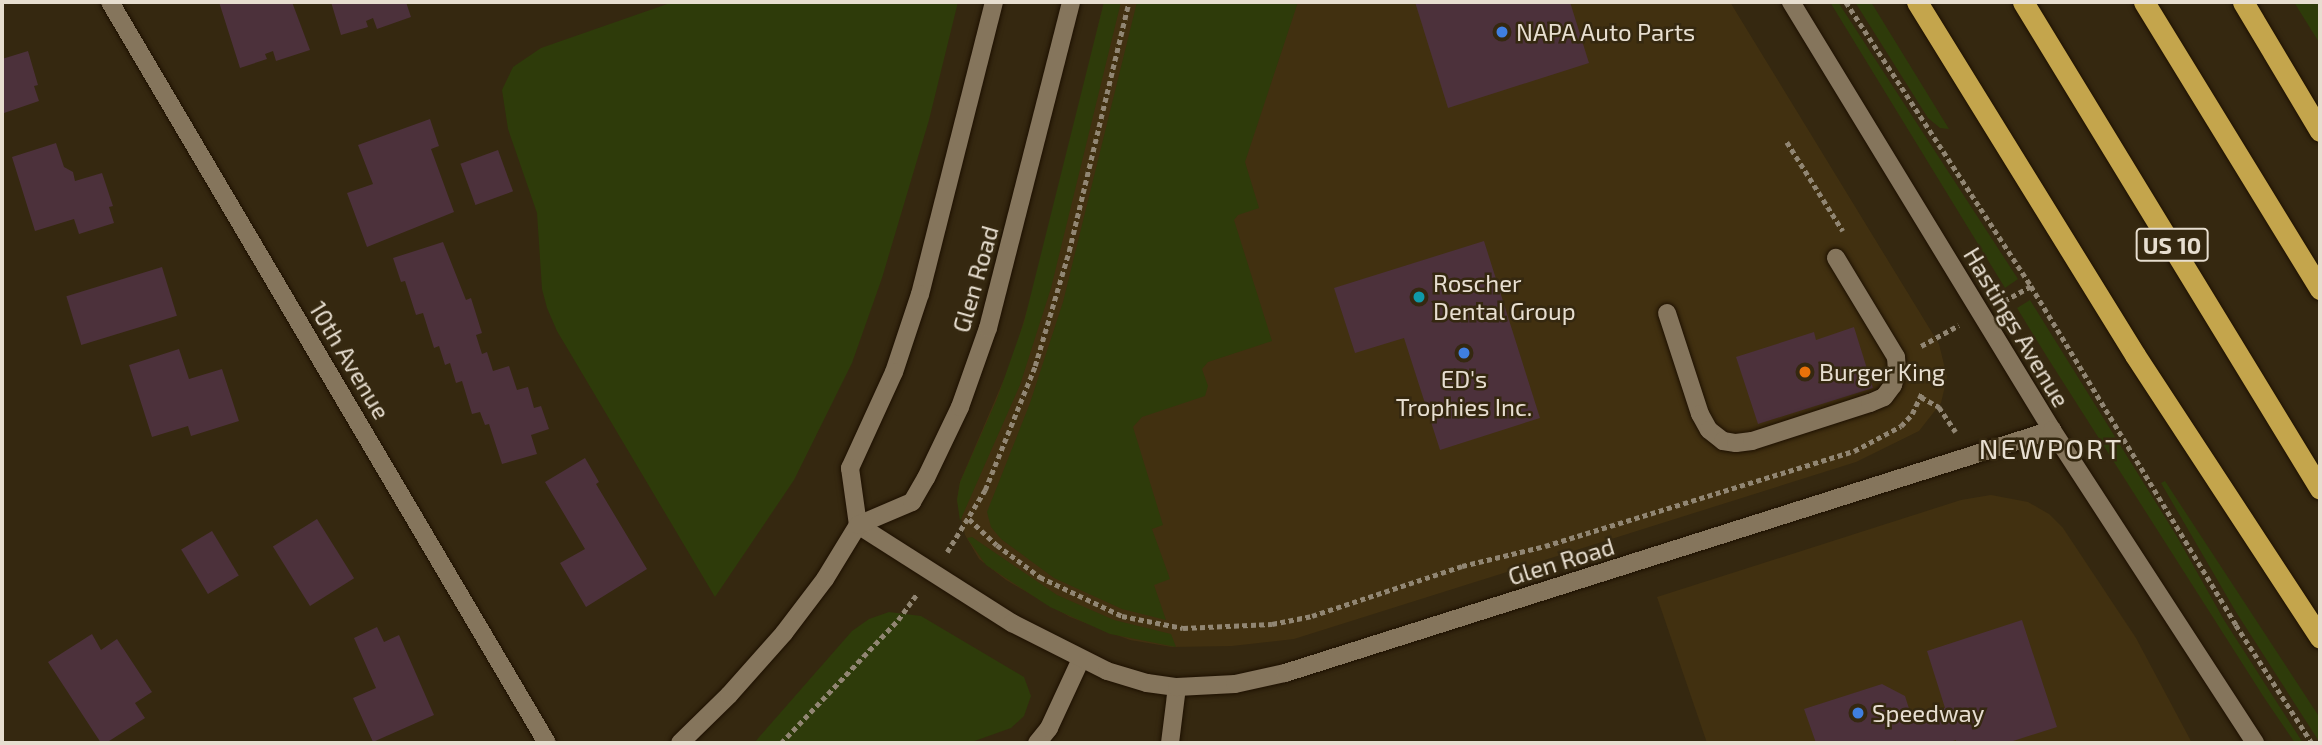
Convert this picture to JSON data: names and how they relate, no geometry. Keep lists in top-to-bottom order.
{
  "streets": {
    "highway": ["US 10"],
    "street": ["Glen Road", "Hastings Avenue", "10th Avenue"]
  },
  "crossings": [
    ["Glen Road", "Hastings Avenue"]
  ],
  "districts": ["NEWPORT"],
  "places": [
    "NAPA Auto Parts",
    "Roscher Dental Group",
    "ED's Trophies Inc.",
    "Burger King",
    "Speedway"
  ]
}
